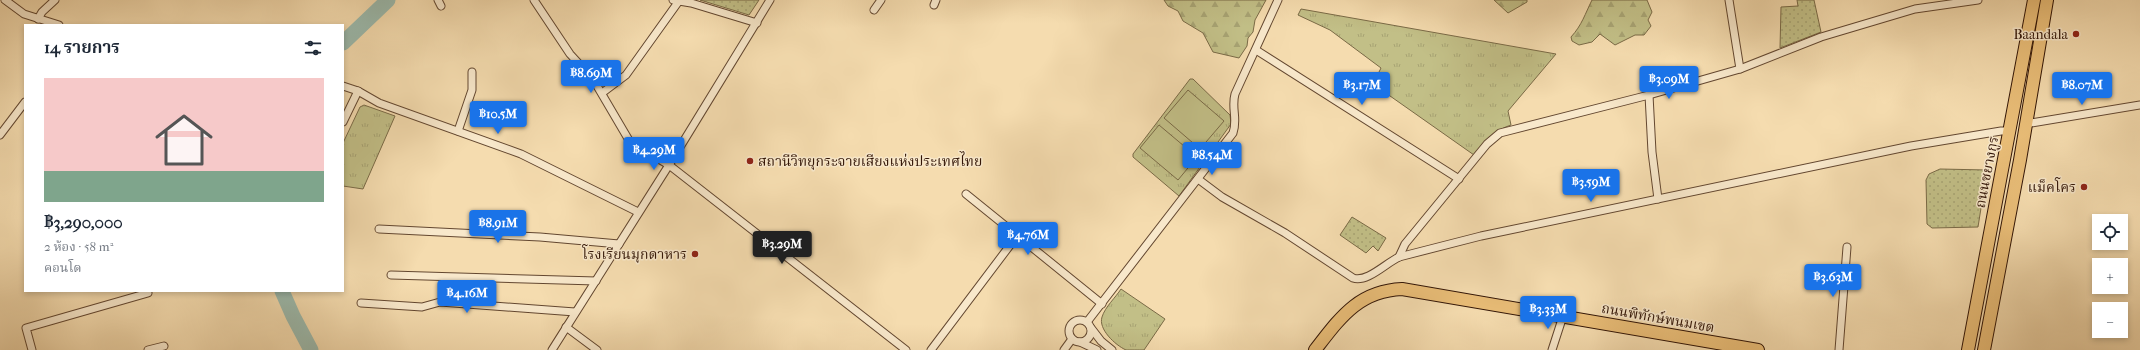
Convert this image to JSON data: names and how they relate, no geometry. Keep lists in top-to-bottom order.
{
  "streets": {
    "main road": ["ถนนชยางกูร", "ถนนพิทักษ์พนมเขต"]
  },
  "places": [
    "Baandala",
    "สถานีวิทยุกระจายเสียงแห่งประเทศไทย",
    "แม็คโคร",
    "โรงเรียนมุกดาหาร"
  ],
  "page": {
    "heading": "14 รายการ",
    "price": [
      "฿8.69M",
      "฿3.09M",
      "฿3.17M",
      "฿8.07M",
      "฿10.5M",
      "฿4.29M",
      "฿8.54M",
      "฿3.59M",
      "฿8.91M",
      "฿4.76M",
      "฿3.29M",
      "฿3.63M",
      "฿4.16M",
      "฿3.33M"
    ],
    "list": [
      {
        "name": "฿3,290,000",
        "note": "2 ห้อง · 58 m² · คอนโด"
      }
    ],
    "map_buttons": ["+", "−"]
  }
}
